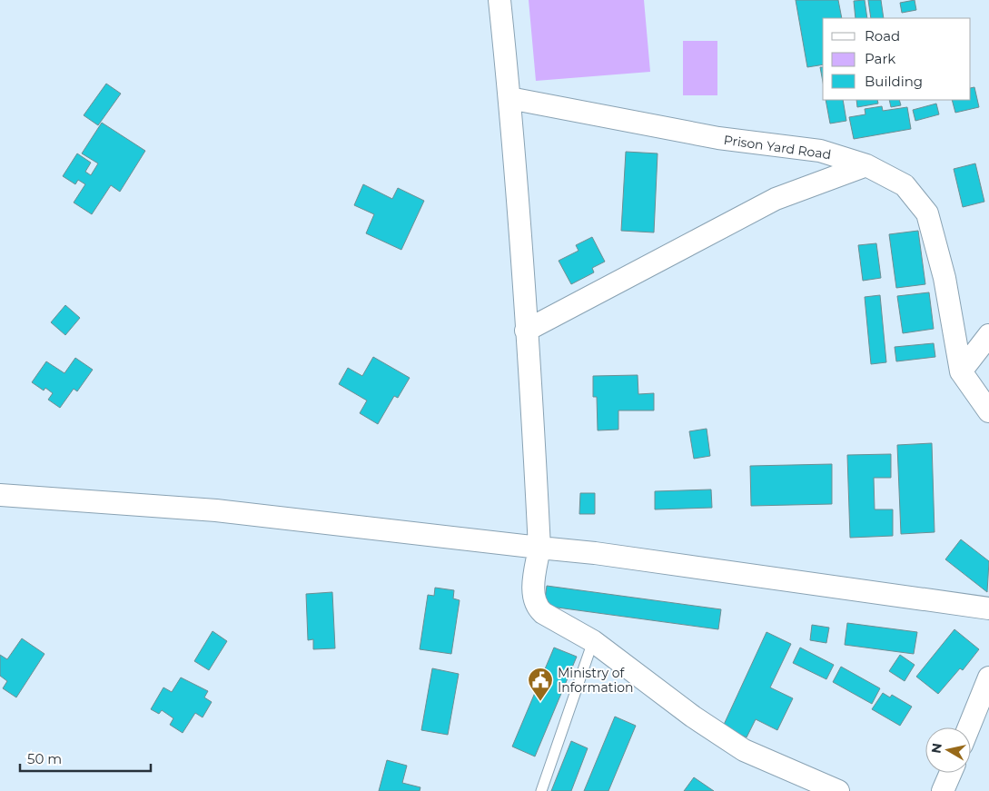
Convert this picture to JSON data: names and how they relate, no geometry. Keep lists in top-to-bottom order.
{
  "streets": {
    "street": ["Prison Yard Road"]
  },
  "places": {
    "public building": ["Ministry of Information"]
  },
  "legend": ["Road", "Park", "Building"],
  "scale_bar": "50 m",
  "north": "left"
}
